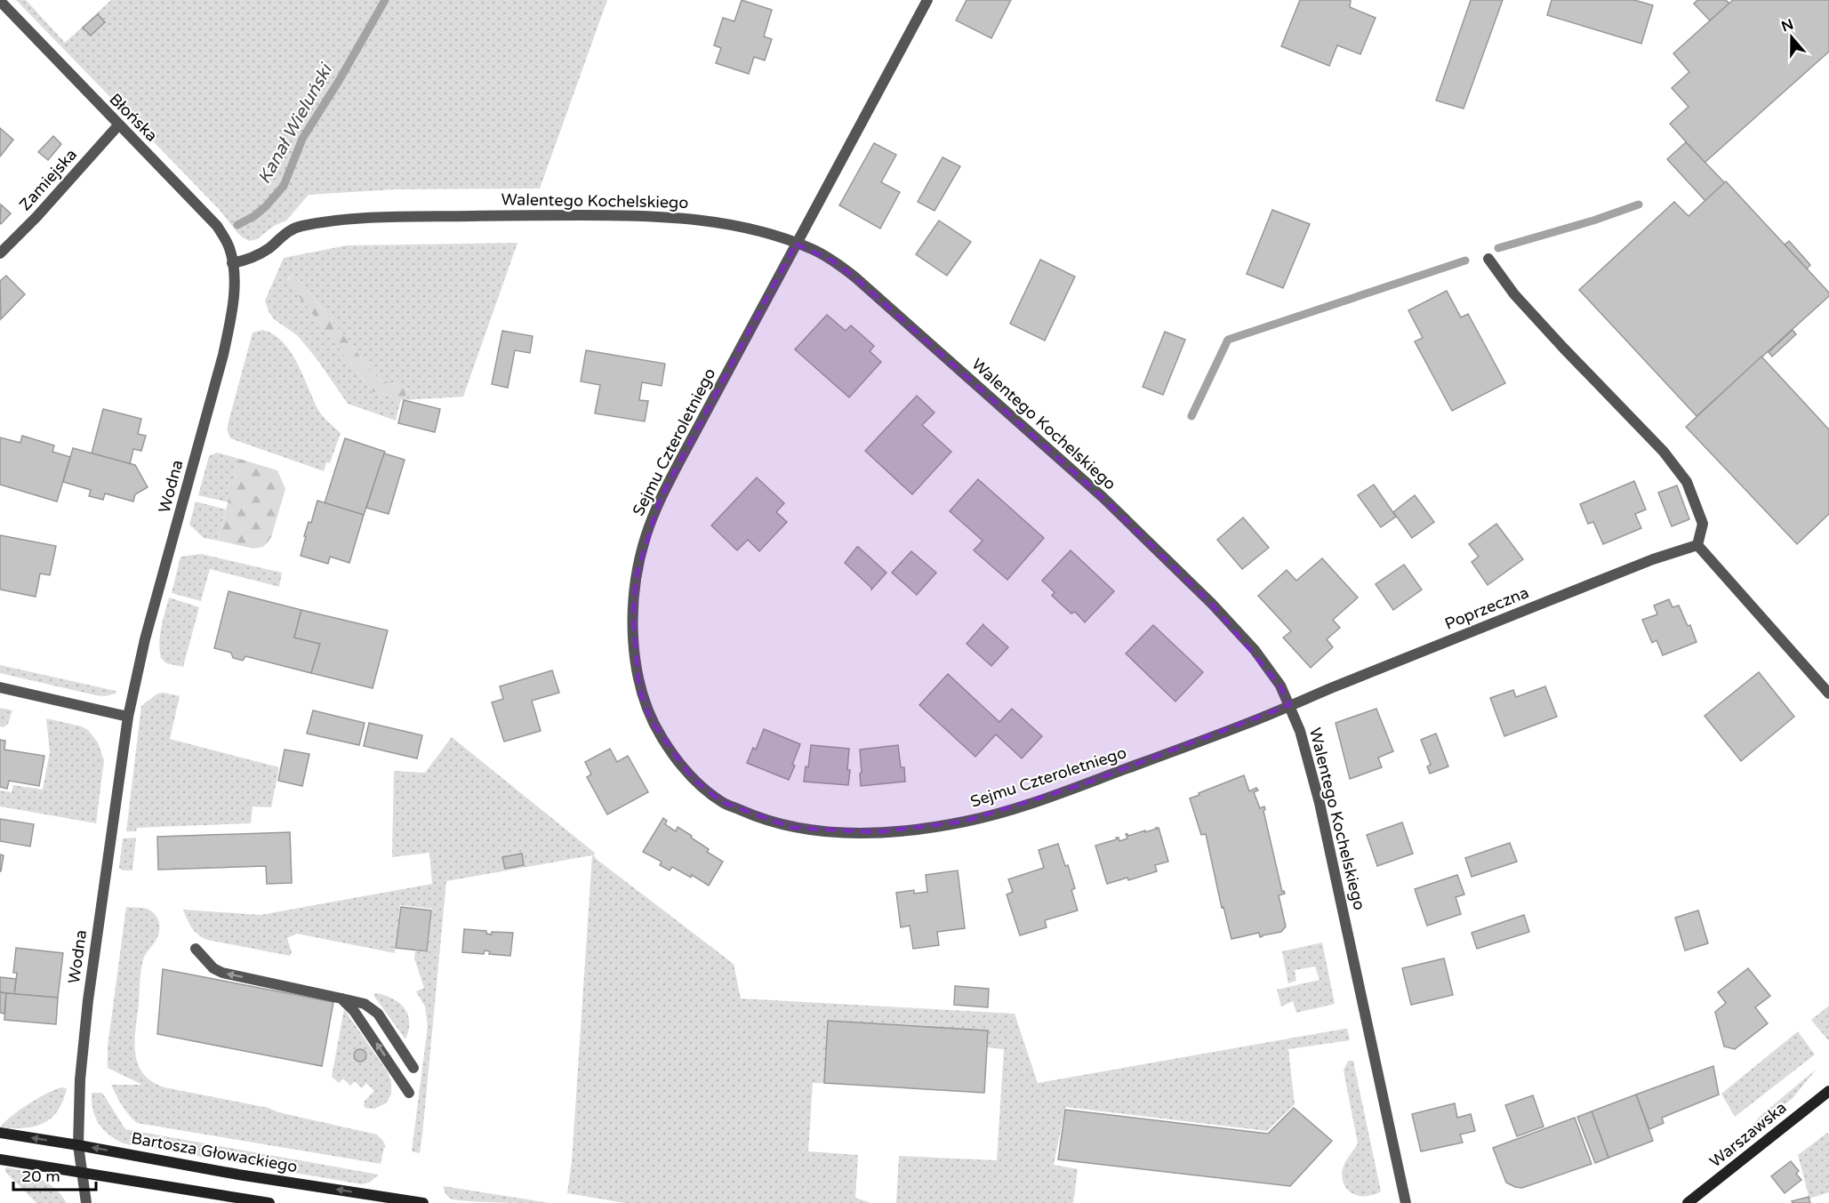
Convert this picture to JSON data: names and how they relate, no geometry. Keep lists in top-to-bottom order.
{
  "streets": {
    "street": [
      "Błońska",
      "Zamiejska",
      "Walentego Kochelskiego",
      "Sejmu Czteroletniego",
      "Wodna",
      "Poprzeczna",
      "Warszawska",
      "Bartosza Głowackiego"
    ]
  },
  "crossings": [
    ["Błońska", "Zamiejska"],
    ["Błońska", "Walentego Kochelskiego"],
    ["Błońska", "Wodna"],
    ["Walentego Kochelskiego", "Sejmu Czteroletniego"],
    ["Walentego Kochelskiego", "Wodna"],
    ["Walentego Kochelskiego", "Poprzeczna"],
    ["Sejmu Czteroletniego", "Poprzeczna"],
    ["Wodna", "Bartosza Głowackiego"]
  ],
  "water": ["Kanał Wieluński"],
  "scale_bar": "20 m",
  "north": "top"
}
